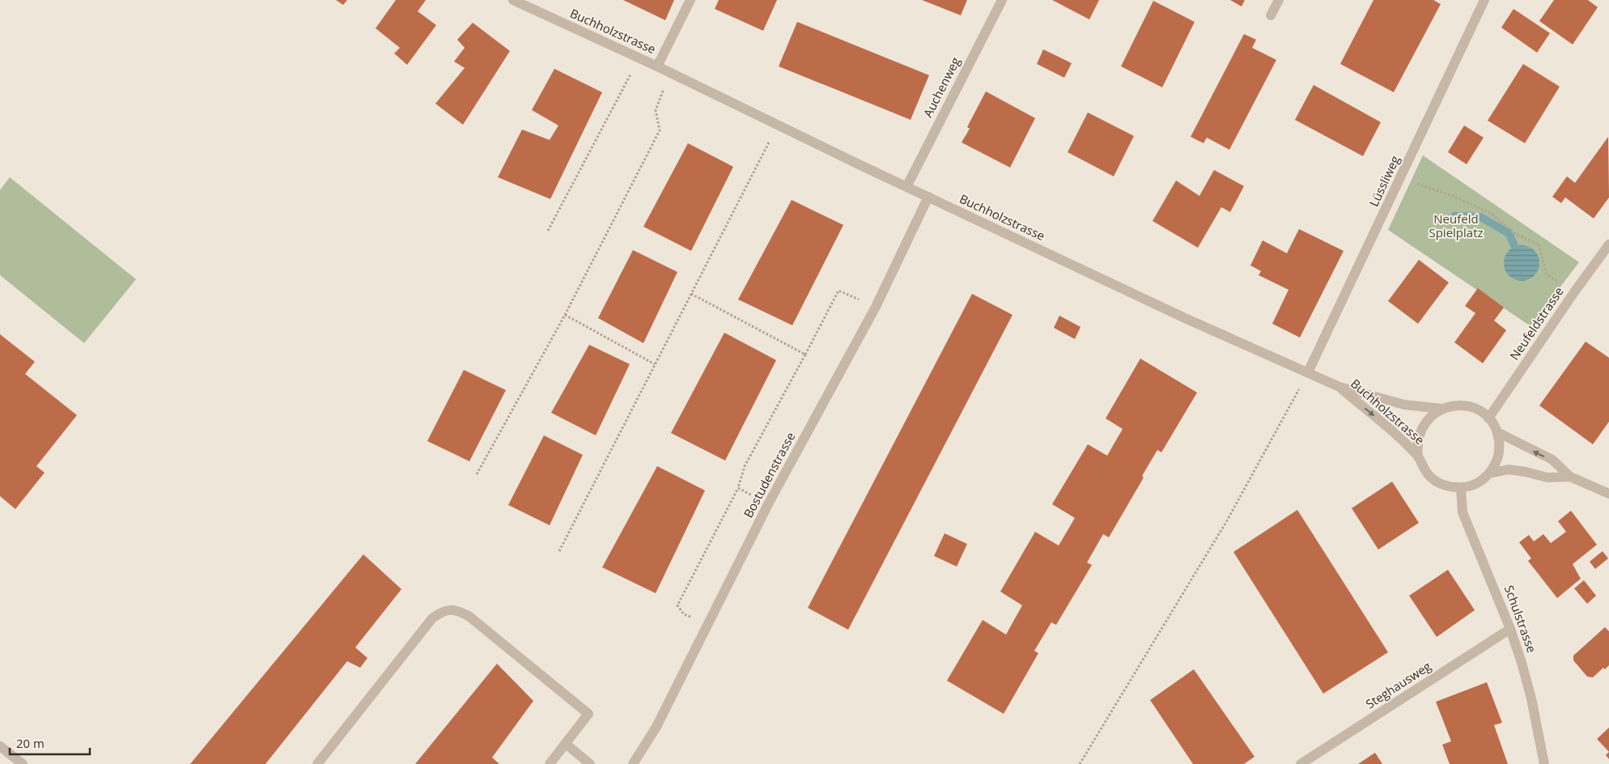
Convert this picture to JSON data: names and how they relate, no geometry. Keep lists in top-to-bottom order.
{
  "streets": {
    "street": [
      "Buchholzstrasse",
      "Auchenweg",
      "Lüssliweg",
      "Neufeldstrasse",
      "Bostudenstrasse",
      "Schulstrasse",
      "Steghausweg"
    ]
  },
  "crossings": [
    ["Buchholzstrasse", "Auchenweg"],
    ["Buchholzstrasse", "Lüssliweg"],
    ["Buchholzstrasse", "Neufeldstrasse"],
    ["Buchholzstrasse", "Bostudenstrasse"],
    ["Buchholzstrasse", "Schulstrasse"],
    ["Neufeldstrasse", "Schulstrasse"],
    ["Schulstrasse", "Steghausweg"]
  ],
  "parks": ["Neufeld Spielplatz"],
  "scale_bar": "20 m"
}
